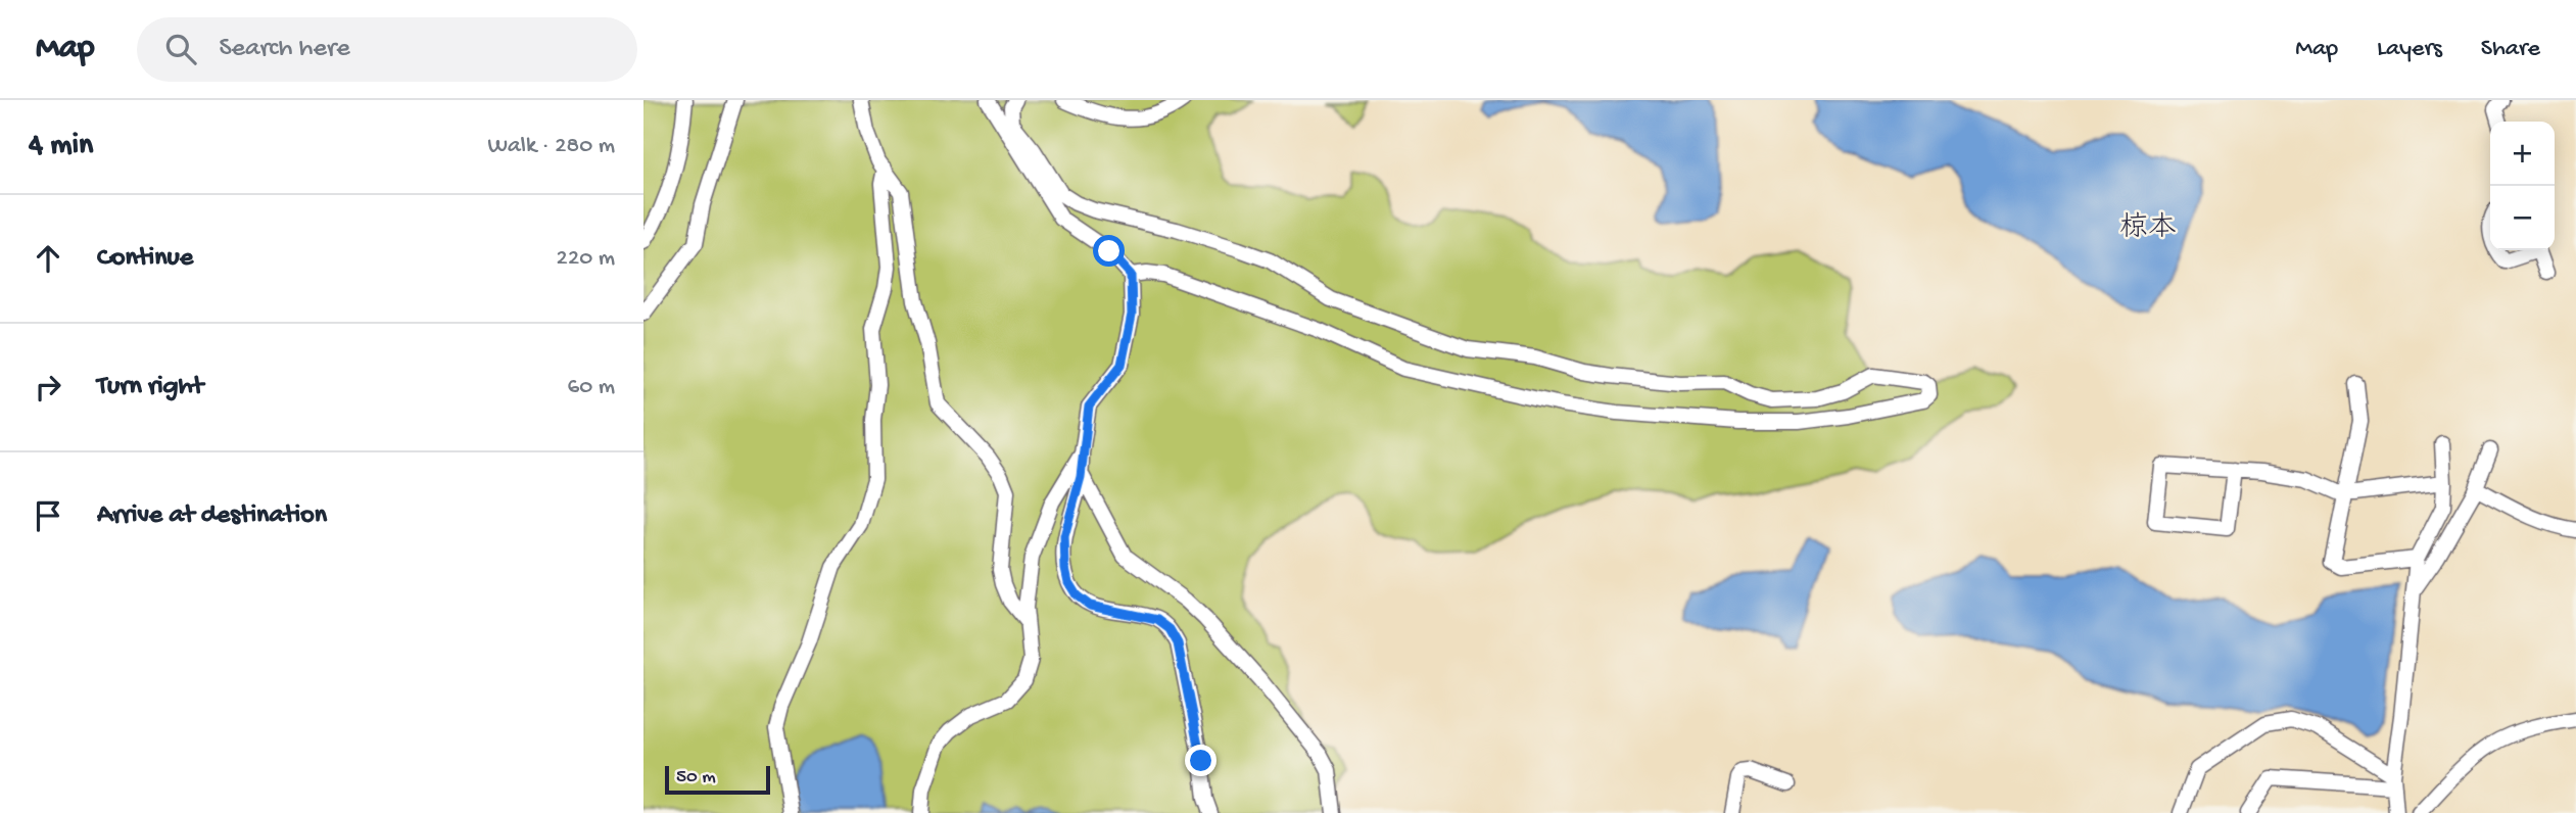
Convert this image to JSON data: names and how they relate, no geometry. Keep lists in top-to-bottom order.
{
  "districts": ["椋本"],
  "scale_bar": "50 m",
  "page": {
    "header": "Map",
    "search": "Search here",
    "nav": ["Map", "Layers", "Share"],
    "heading": ["4 min", "Walk · 280 m"],
    "map_buttons": ["+", "−"],
    "list": [
      ["Continue", "220 m"],
      ["Turn right", "60 m"],
      "Arrive at destination"
    ],
    "scale": "50 m"
  }
}
